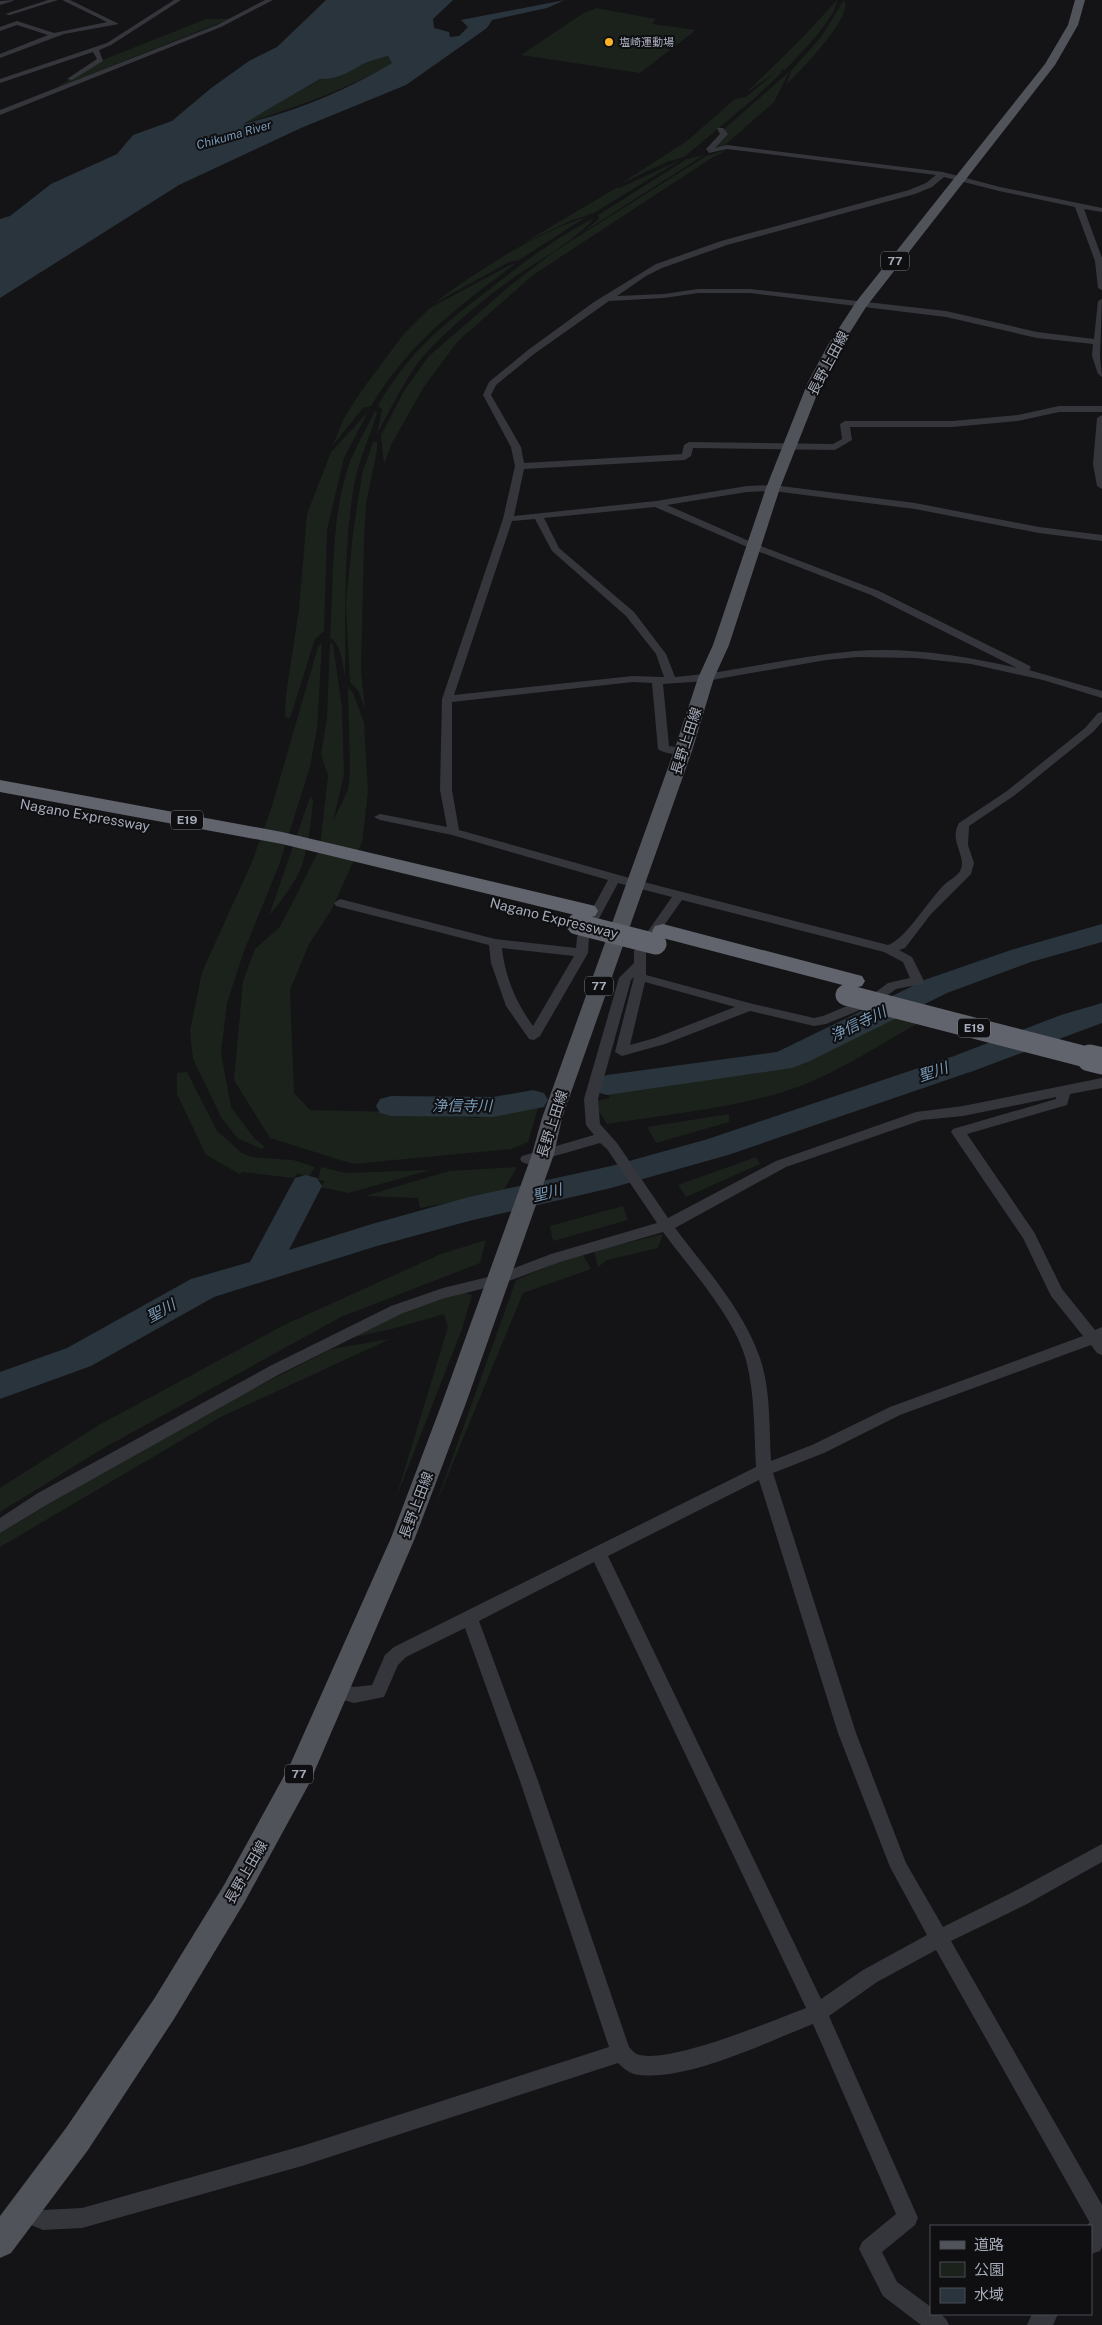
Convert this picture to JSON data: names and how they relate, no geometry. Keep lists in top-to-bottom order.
{
  "streets": {
    "highway": ["Nagano Expressway", "E19"],
    "main road": ["77", "長野上田線"]
  },
  "water": ["Chikuma River", "浄信寺川", "聖川"],
  "places": ["塩崎運動場"],
  "legend": ["道路", "公園", "水域"]
}
